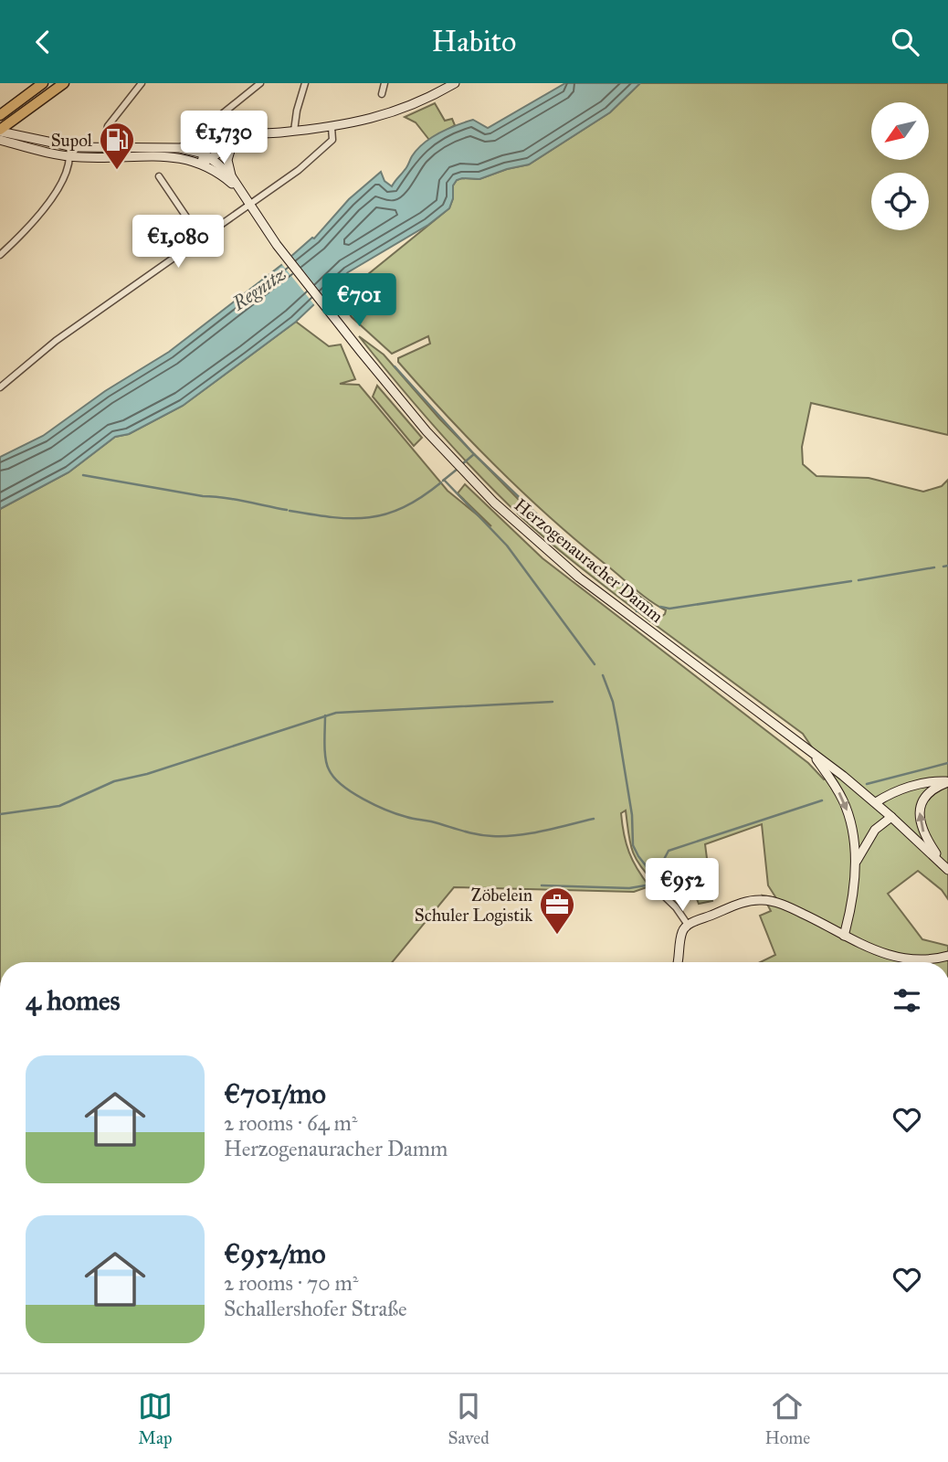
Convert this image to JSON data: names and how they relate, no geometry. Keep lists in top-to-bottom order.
{
  "streets": {
    "main road": ["Herzogenauracher Damm"]
  },
  "water": ["Regnitz"],
  "places": {
    "fuel station": ["Supol"],
    "office": ["Zöbelein Schuler Logistik"]
  },
  "north": "bottom left",
  "page": {
    "header": "Habito",
    "price": [
      "€1,730",
      "€1,080",
      "€701",
      "€952"
    ],
    "heading": "4 homes",
    "list": [
      {
        "name": "€701/mo",
        "note": "2 rooms · 64 m² · Herzogenauracher Damm"
      },
      {
        "name": "€952/mo",
        "note": "2 rooms · 70 m² · Schallershofer Straße"
      }
    ],
    "tabs": ["Map", "Saved", "Home"]
  }
}
